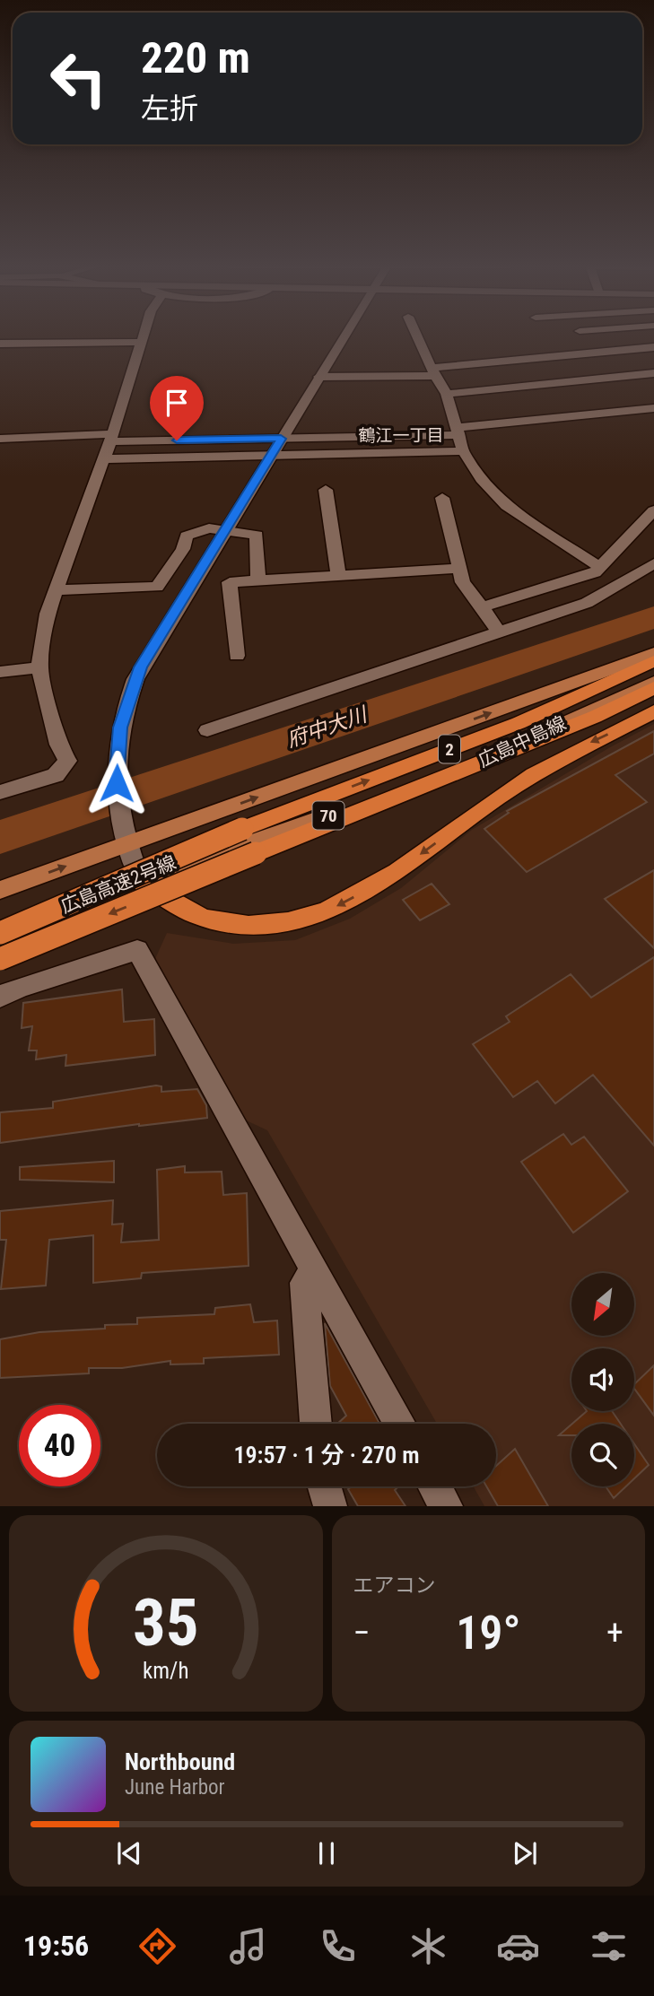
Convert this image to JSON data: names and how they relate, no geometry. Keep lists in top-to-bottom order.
{
  "streets": {
    "highway": ["2", "広島高速2号線"],
    "main road": ["広島中島線", "70"]
  },
  "districts": ["鶴江一丁目"],
  "water": ["府中大川"],
  "north": "bottom left",
  "page": {
    "turn": ["220 m", "左折"],
    "limit": "40",
    "trip": "19:57 · 1 分 · 270 m",
    "tile": "エアコン",
    "heat": ["−", "19°", "+"],
    "song": ["Northbound", "June Harbor"],
    "tabs": "19:56",
    "gauge": ["35", "km/h"]
  }
}
